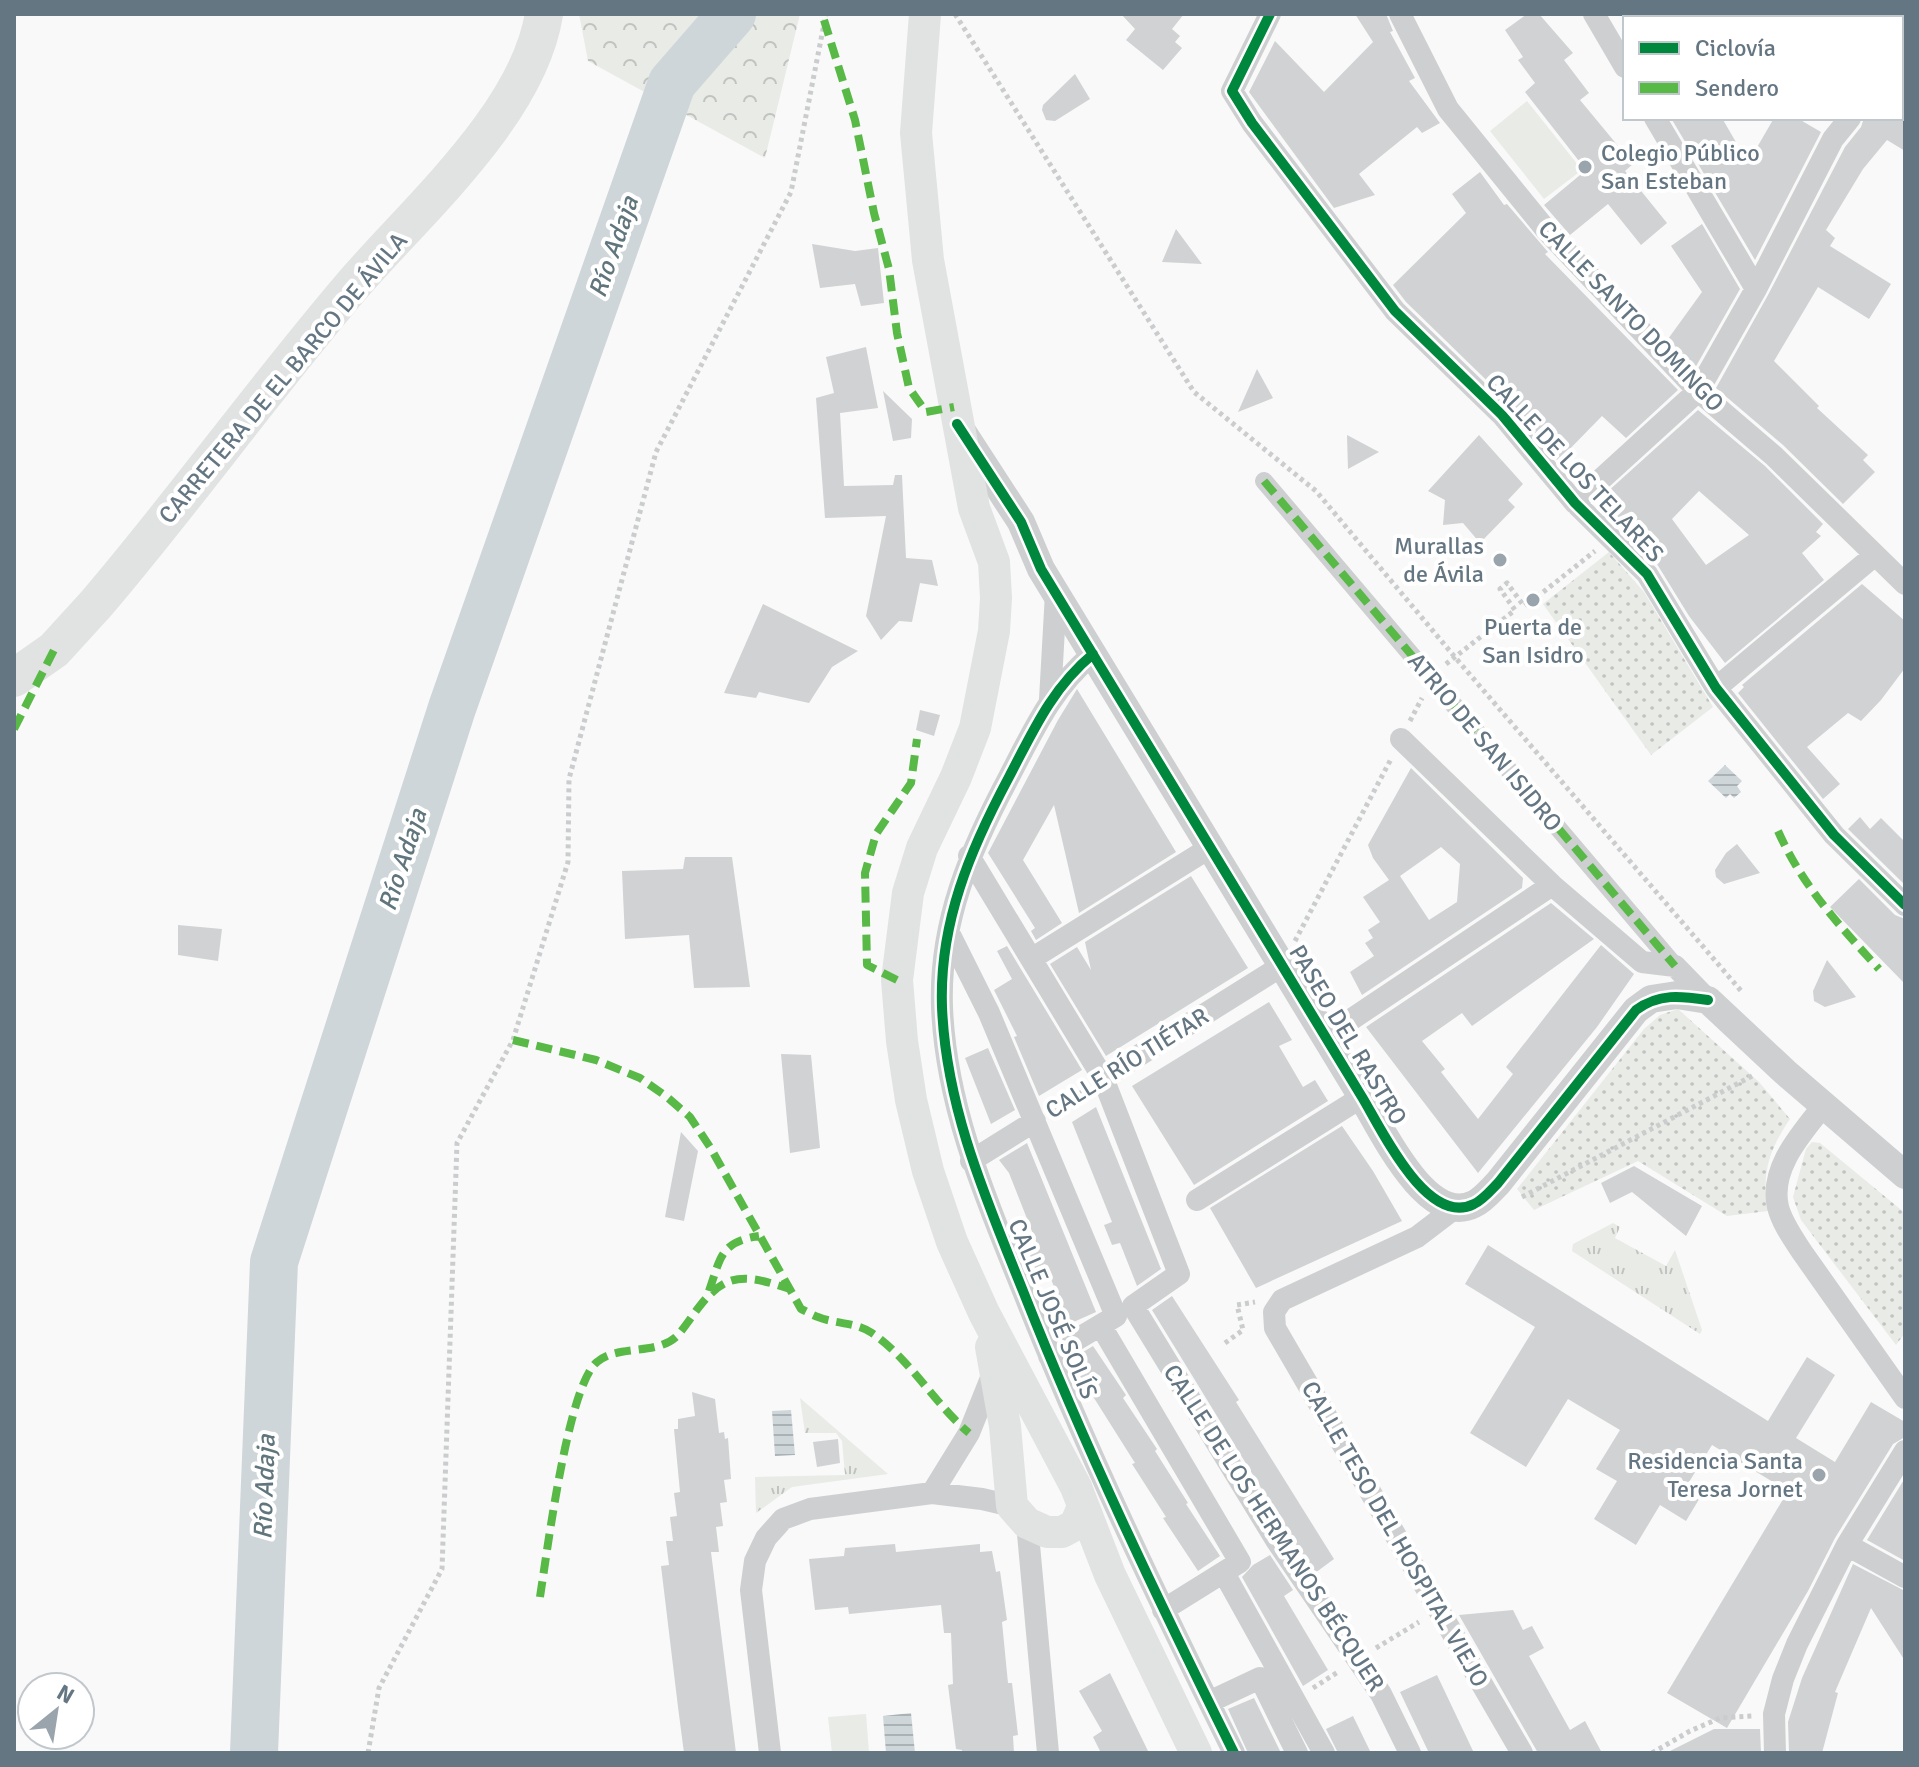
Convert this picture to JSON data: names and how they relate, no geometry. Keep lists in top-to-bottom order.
{
  "streets": {
    "highway": ["CARRETERA DE EL BARCO DE ÁVILA"],
    "street": [
      "CALLE SANTO DOMINGO",
      "CALLE DE LOS TELARES",
      "ATRIO DE SAN ISIDRO",
      "PASEO DEL RASTRO",
      "CALLE RÍO TIÉTAR",
      "CALLE JOSÉ SOLÍS",
      "CALLE DE LOS HERMANOS BÉCQUER",
      "CALLE TESO DEL HOSPITAL VIEJO"
    ]
  },
  "crossings": [
    ["PASEO DEL RASTRO", "CALLE RÍO TIÉTAR"],
    ["CALLE RÍO TIÉTAR", "CALLE JOSÉ SOLÍS"],
    ["CALLE RÍO TIÉTAR", "CALLE DE LOS HERMANOS BÉCQUER"],
    ["CALLE JOSÉ SOLÍS", "CALLE DE LOS HERMANOS BÉCQUER"]
  ],
  "water": ["Río Adaja"],
  "places": [
    "Colegio Público San Esteban",
    "Murallas de Ávila",
    "Puerta de San Isidro",
    "Residencia Santa Teresa Jornet"
  ],
  "legend": ["Ciclovía", "Sendero"],
  "north": "top right"
}
